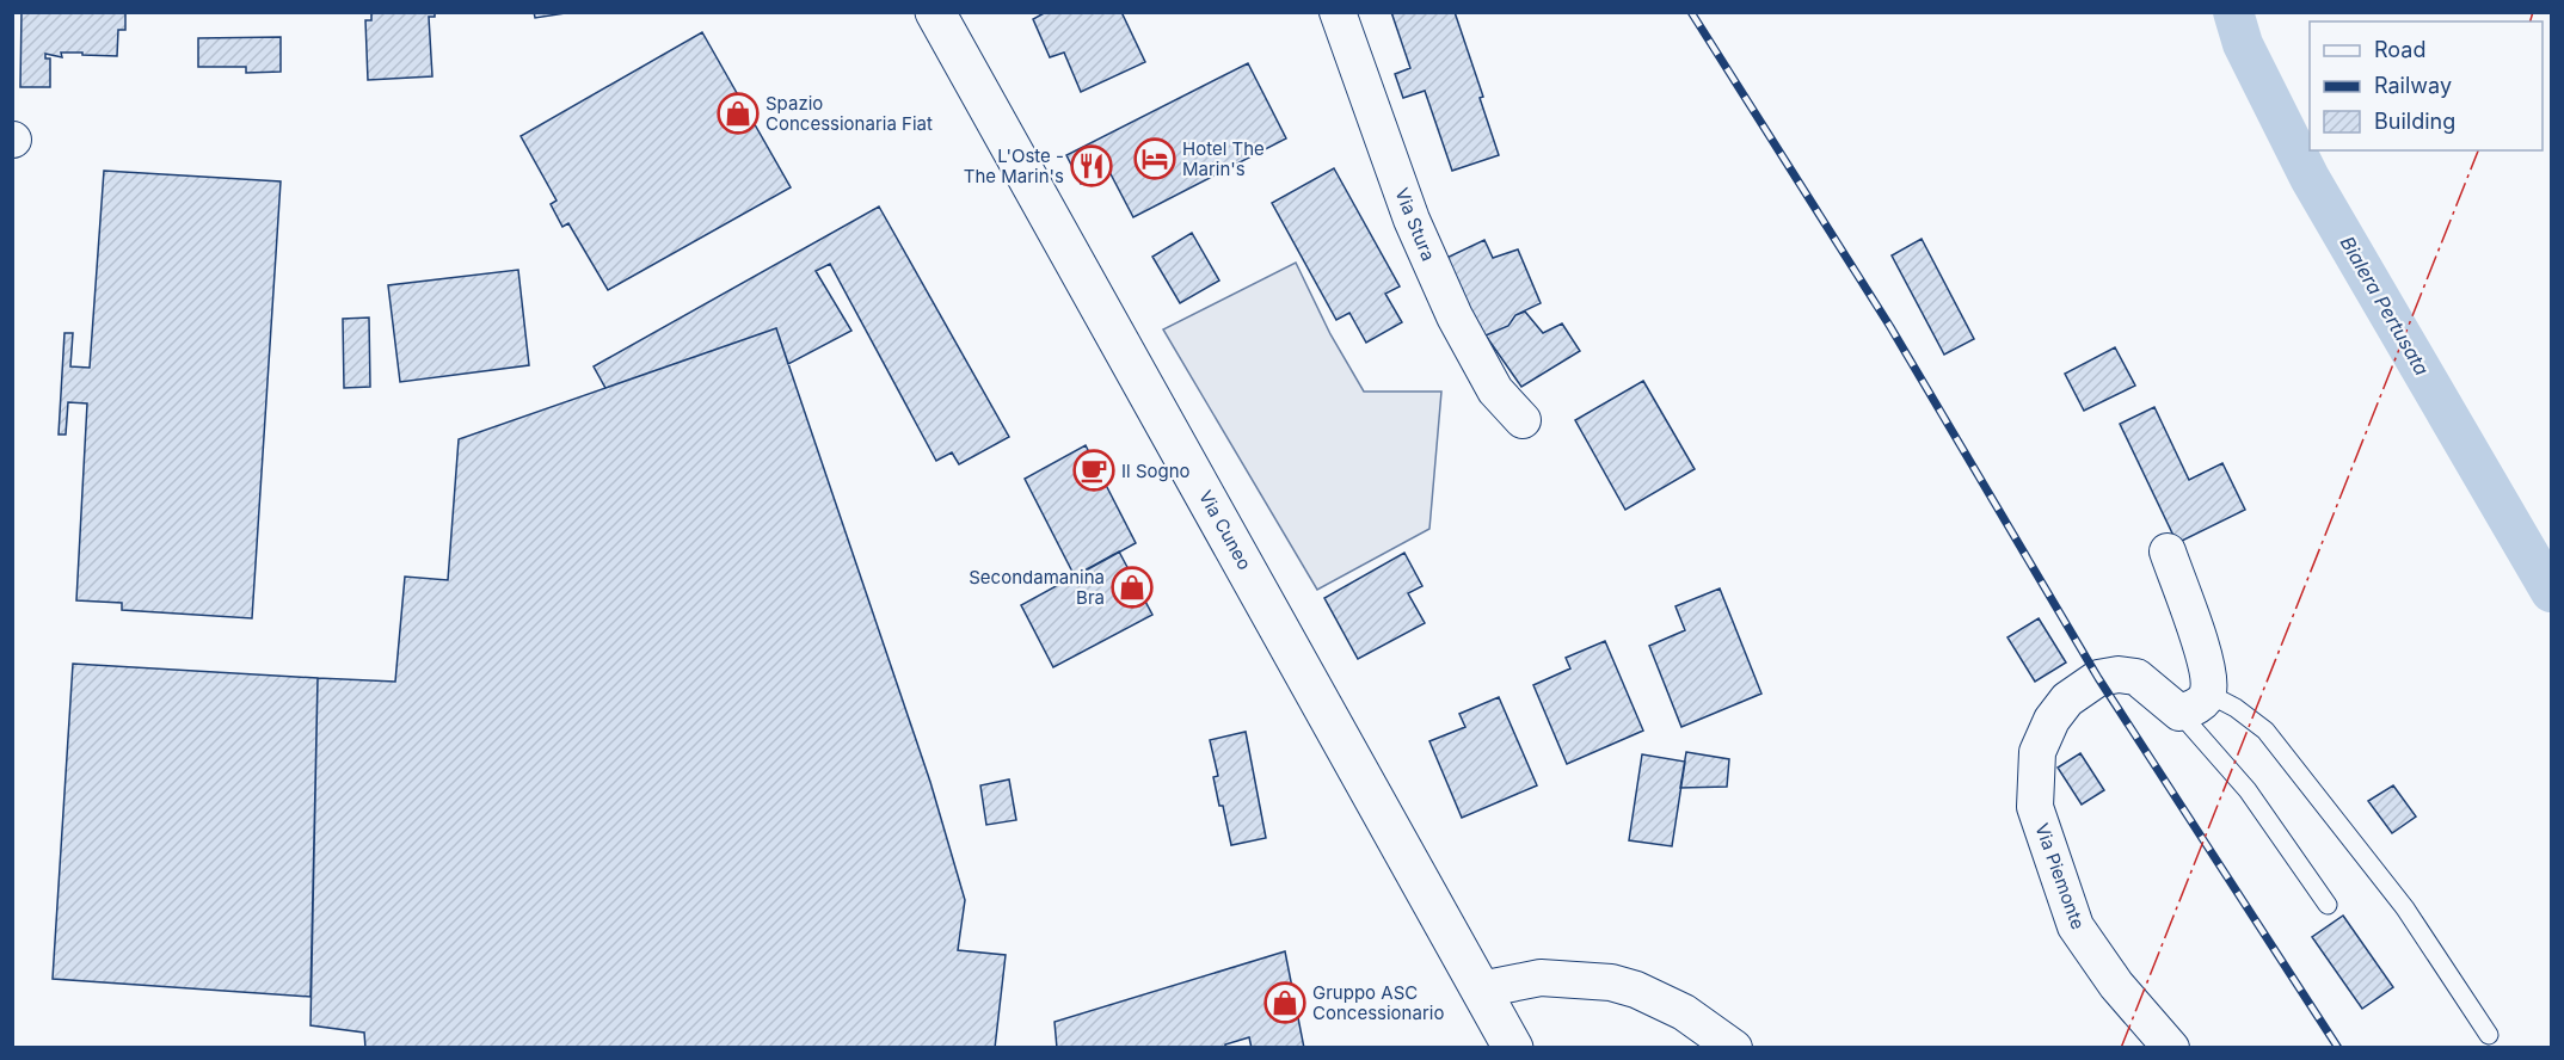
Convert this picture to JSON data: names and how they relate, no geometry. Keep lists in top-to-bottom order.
{
  "streets": {
    "main road": ["Via Cuneo"],
    "street": ["Via Stura", "Via Piemonte"]
  },
  "water": ["Bialera Pertusata"],
  "places": {
    "shop": ["Spazio Concessionaria Fiat", "Secondamanina Bra", "Gruppo ASC Concessionario"],
    "hotel": ["Hotel The Marin's"],
    "restaurant": ["L'Oste - The Marin's"],
    "cafe": ["Il Sogno"]
  },
  "legend": ["Road", "Railway", "Building"]
}
